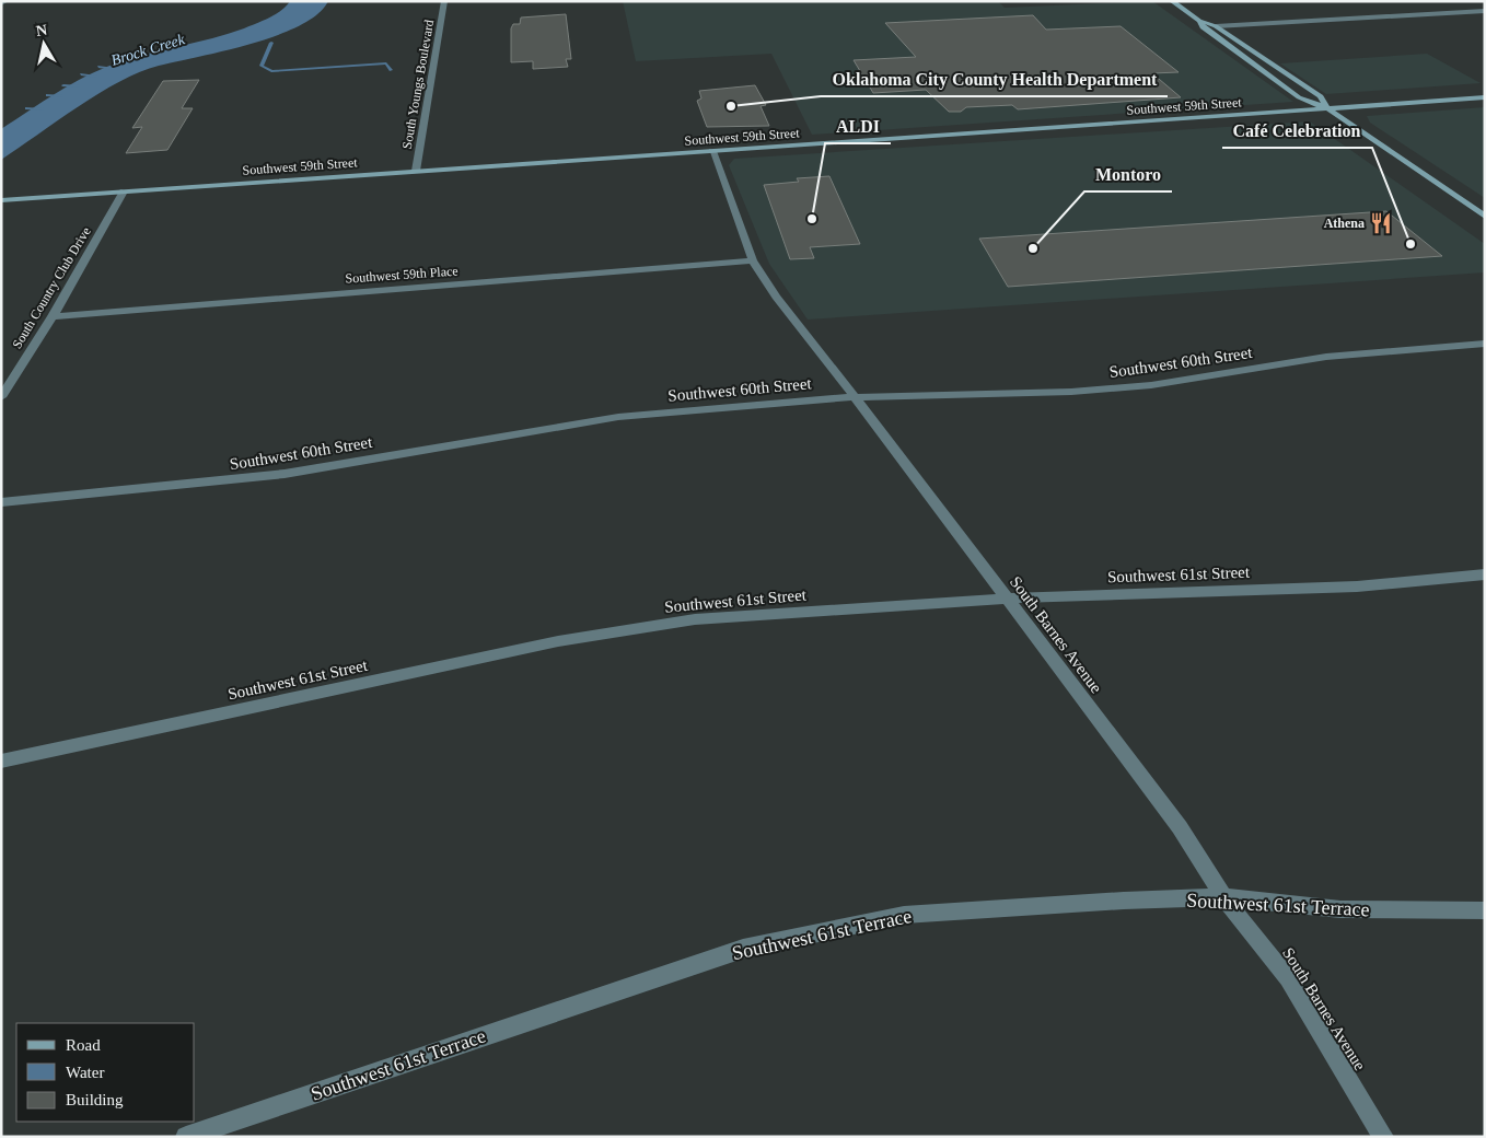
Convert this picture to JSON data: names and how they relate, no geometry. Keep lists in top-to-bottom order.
{
  "streets": {
    "main road": ["Southwest 59th Street"],
    "street": [
      "South Youngs Boulevard",
      "Southwest 59th Place",
      "South Country Club Drive",
      "Southwest 60th Street",
      "Southwest 61st Street",
      "South Barnes Avenue",
      "Southwest 61st Terrace"
    ]
  },
  "crossings": [
    ["South Youngs Boulevard", "Southwest 59th Street"],
    ["Southwest 59th Street", "South Country Club Drive"],
    ["Southwest 59th Street", "South Barnes Avenue"],
    ["Southwest 59th Place", "South Country Club Drive"],
    ["Southwest 59th Place", "South Barnes Avenue"],
    ["Southwest 60th Street", "South Barnes Avenue"],
    ["Southwest 61st Street", "South Barnes Avenue"],
    ["South Barnes Avenue", "Southwest 61st Terrace"]
  ],
  "water": ["Brock Creek"],
  "places": {
    "other": [
      "Oklahoma City County Health Department",
      "ALDI",
      "Café Celebration",
      "Montoro"
    ],
    "restaurant": ["Athena"]
  },
  "legend": ["Road", "Water", "Building"],
  "north": "top"
}
